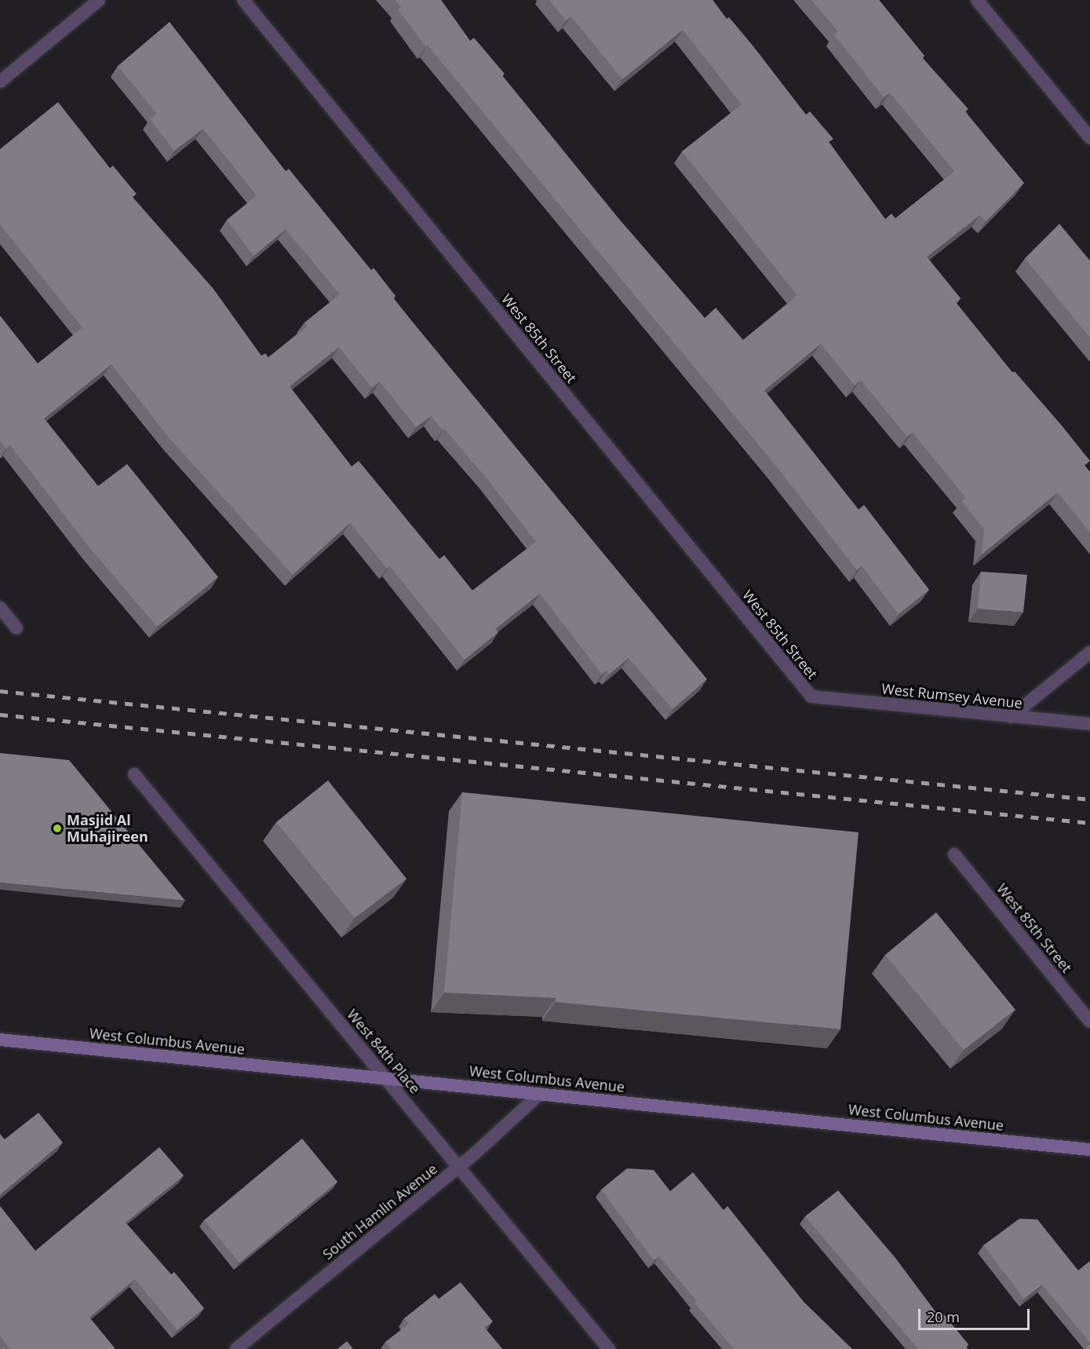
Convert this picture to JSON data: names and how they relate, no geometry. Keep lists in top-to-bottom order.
{
  "streets": {
    "main road": ["West Columbus Avenue"],
    "street": [
      "West 85th Street",
      "West Rumsey Avenue",
      "West 84th Place",
      "South Hamlin Avenue"
    ]
  },
  "crossings": [
    ["West 85th Street", "West Rumsey Avenue"],
    ["West Columbus Avenue", "West 84th Place"],
    ["West Columbus Avenue", "South Hamlin Avenue"],
    ["West 84th Place", "South Hamlin Avenue"]
  ],
  "places": ["Masjid Al Muhajireen"],
  "scale_bar": "20 m"
}
